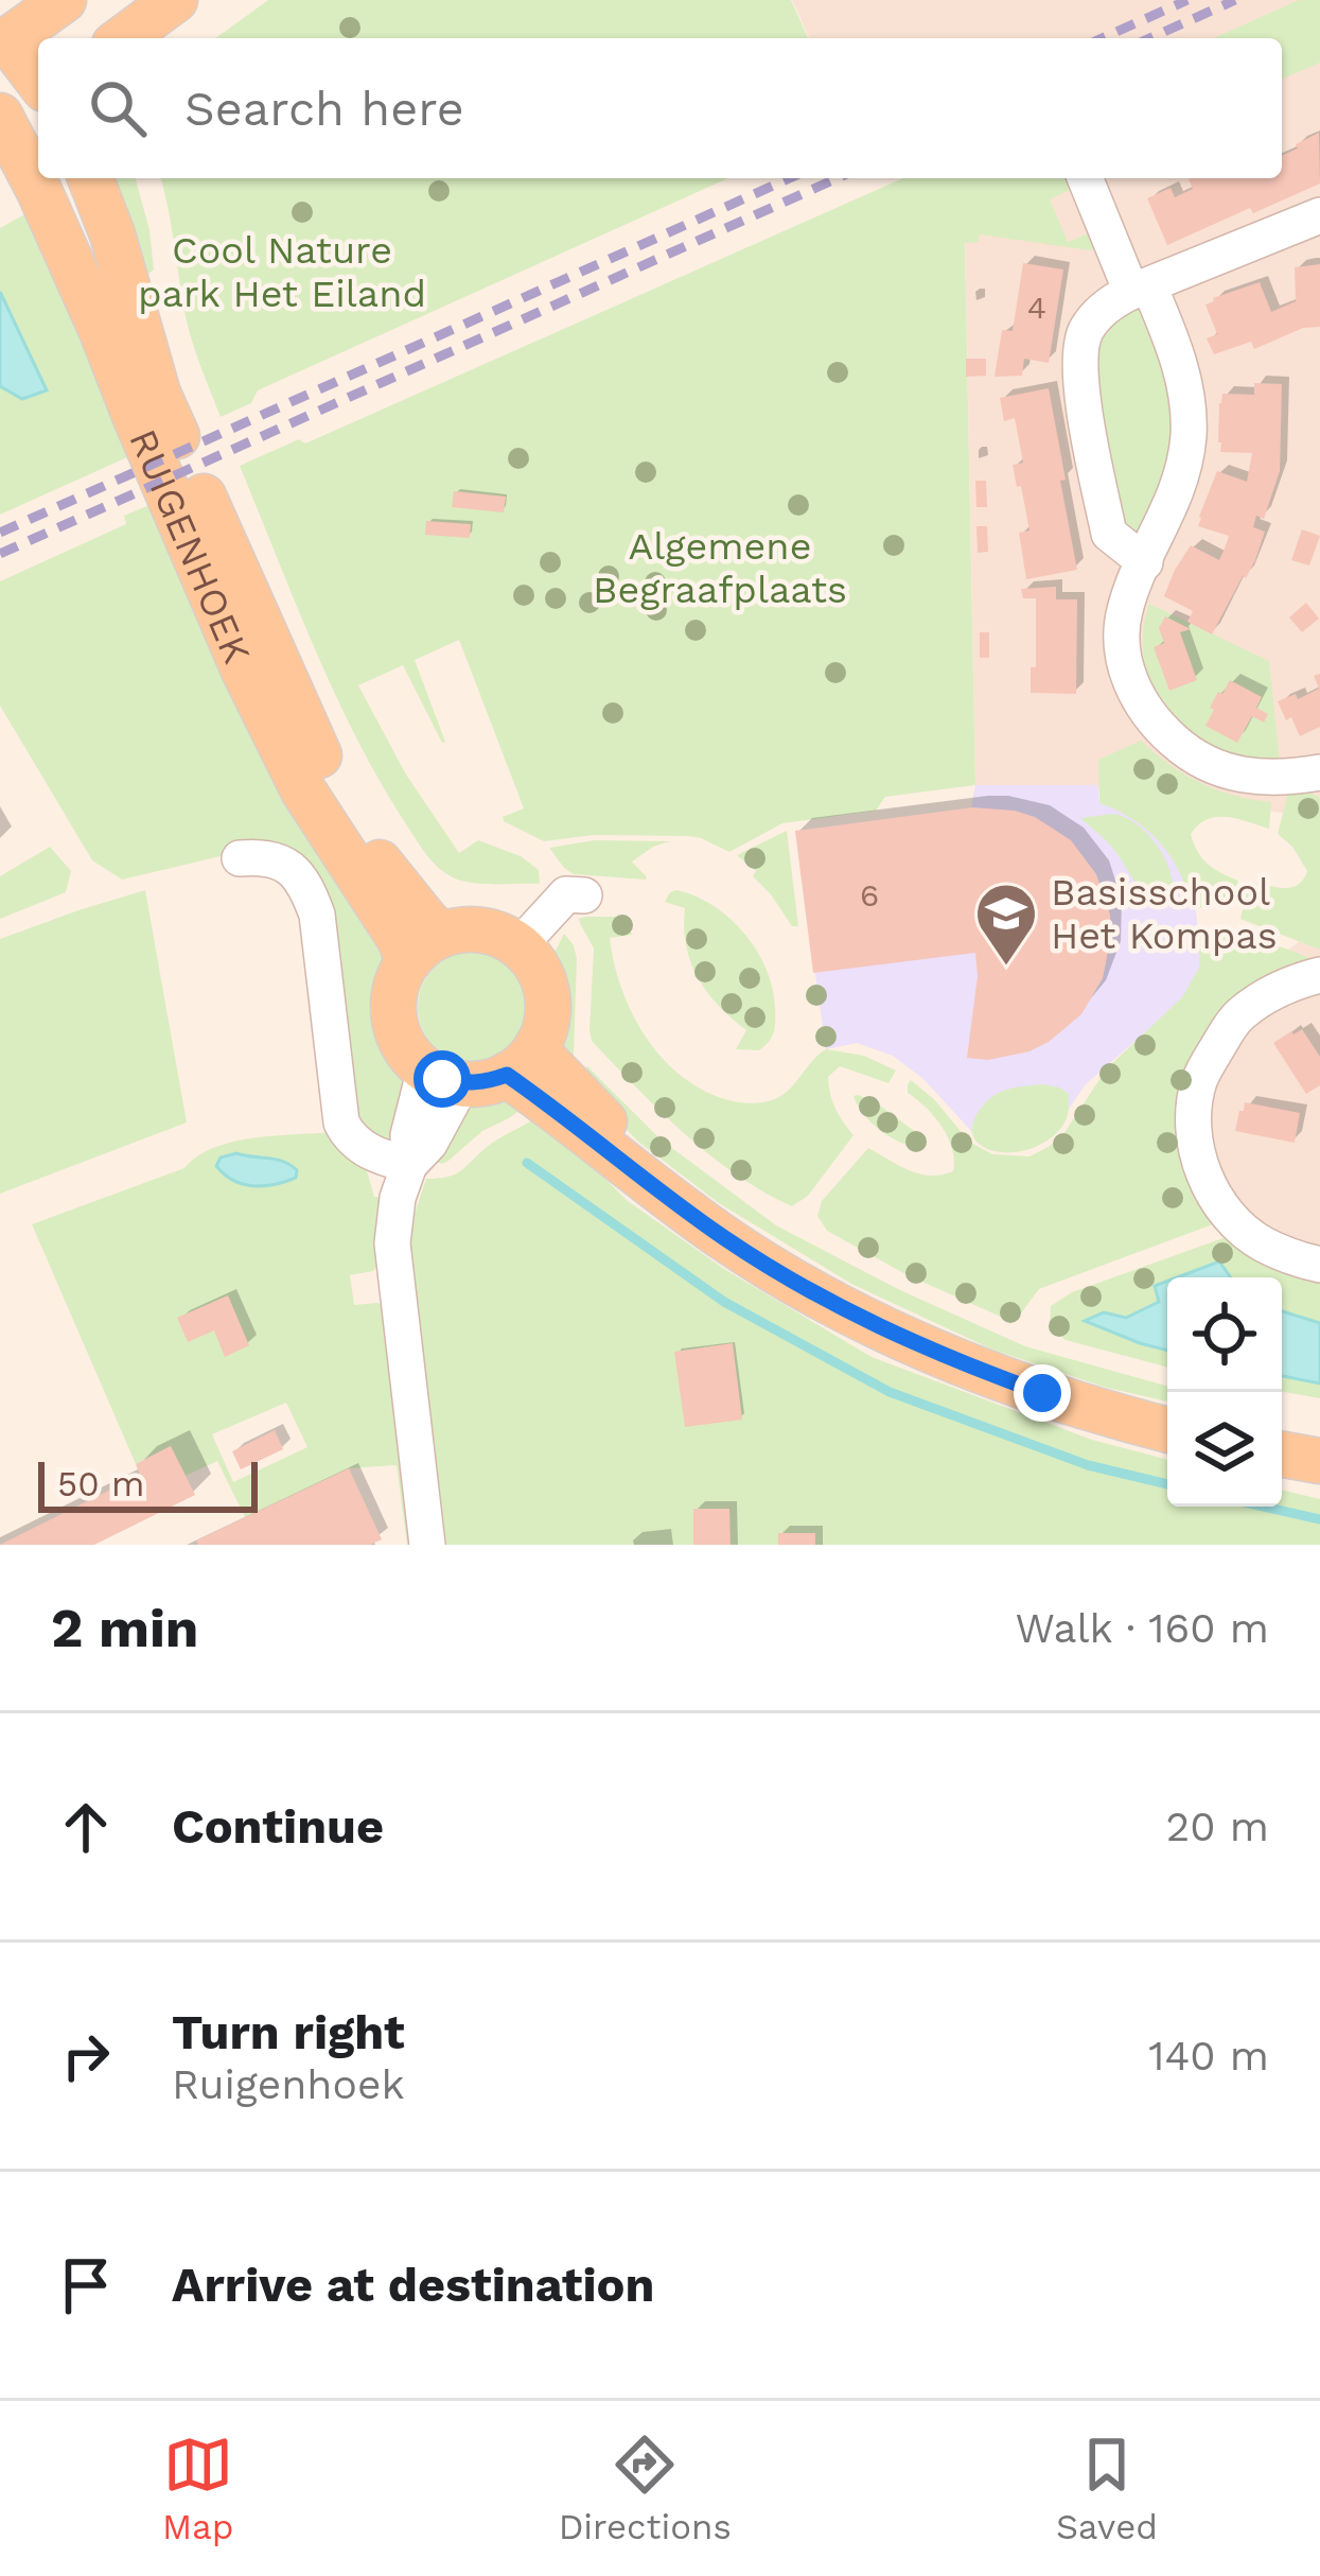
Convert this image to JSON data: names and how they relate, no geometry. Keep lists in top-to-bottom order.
{
  "streets": {
    "main road": ["RUIGENHOEK"]
  },
  "parks": ["Cool Nature park Het Eiland", "Algemene Begraafplaats"],
  "places": {
    "school or university": ["Basisschool Het Kompas"]
  },
  "house_numbers": ["4", "6"],
  "scale_bar": "50 m",
  "page": {
    "search": "Search here",
    "scale": "50 m",
    "heading": ["2 min", "Walk · 160 m"],
    "list": [
      ["Continue", "20 m"],
      ["Turn right", "Ruigenhoek", "140 m"],
      "Arrive at destination"
    ],
    "nav": ["Map", "Directions", "Saved"]
  }
}
